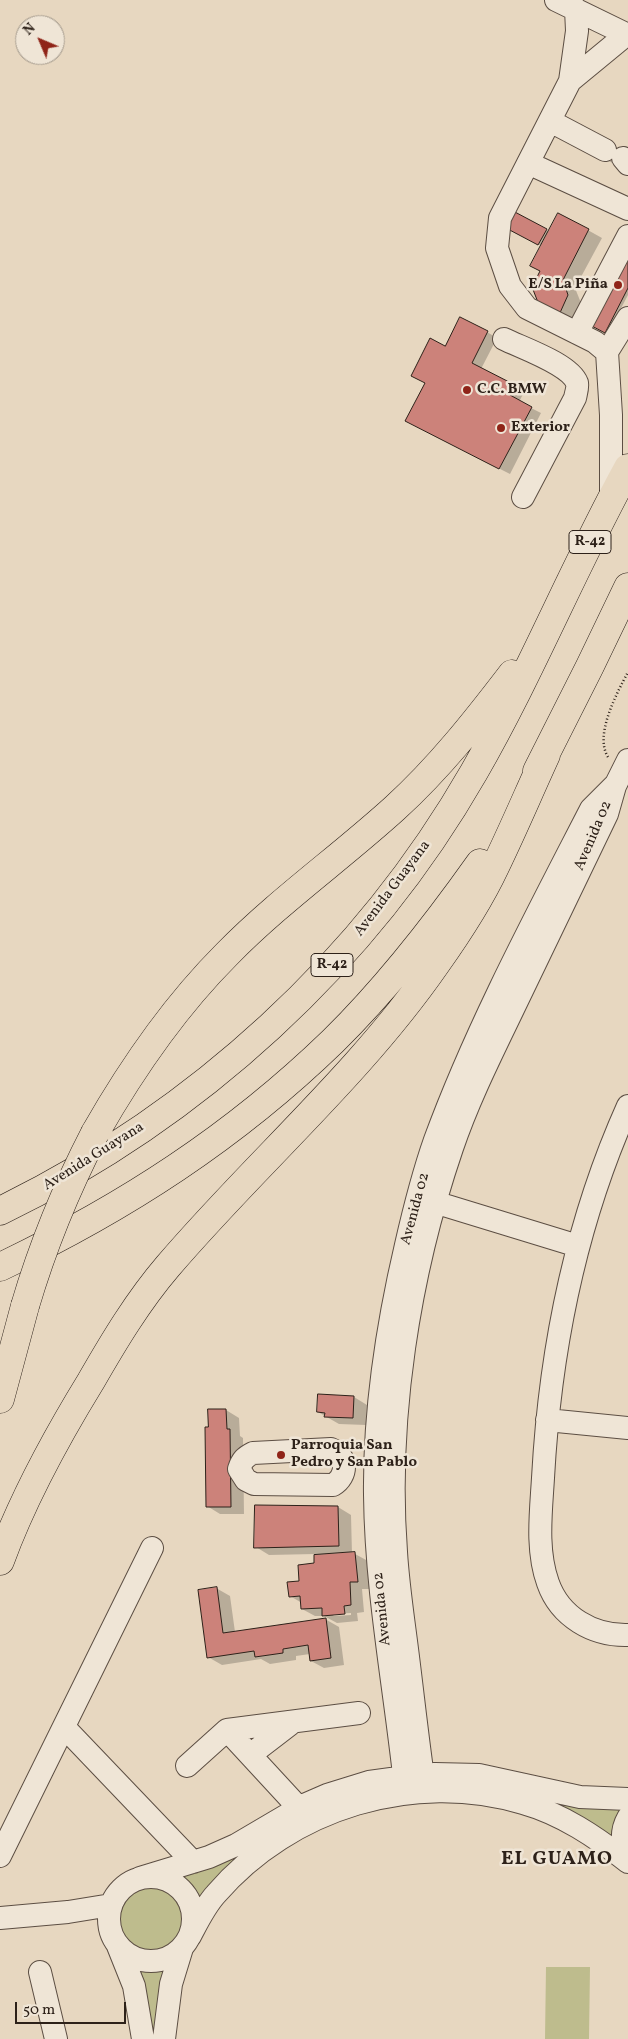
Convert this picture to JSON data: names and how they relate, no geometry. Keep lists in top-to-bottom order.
{
  "streets": {
    "main road": ["R-42", "Avenida Guayana"],
    "street": ["Avenida 02"]
  },
  "districts": ["EL GUAMO"],
  "places": [
    "E/S La Piña",
    "C.C. BMW",
    "Exterior",
    "Parroquia San Pedro y San Pablo"
  ],
  "scale_bar": "50 m",
  "north": "top left"
}
